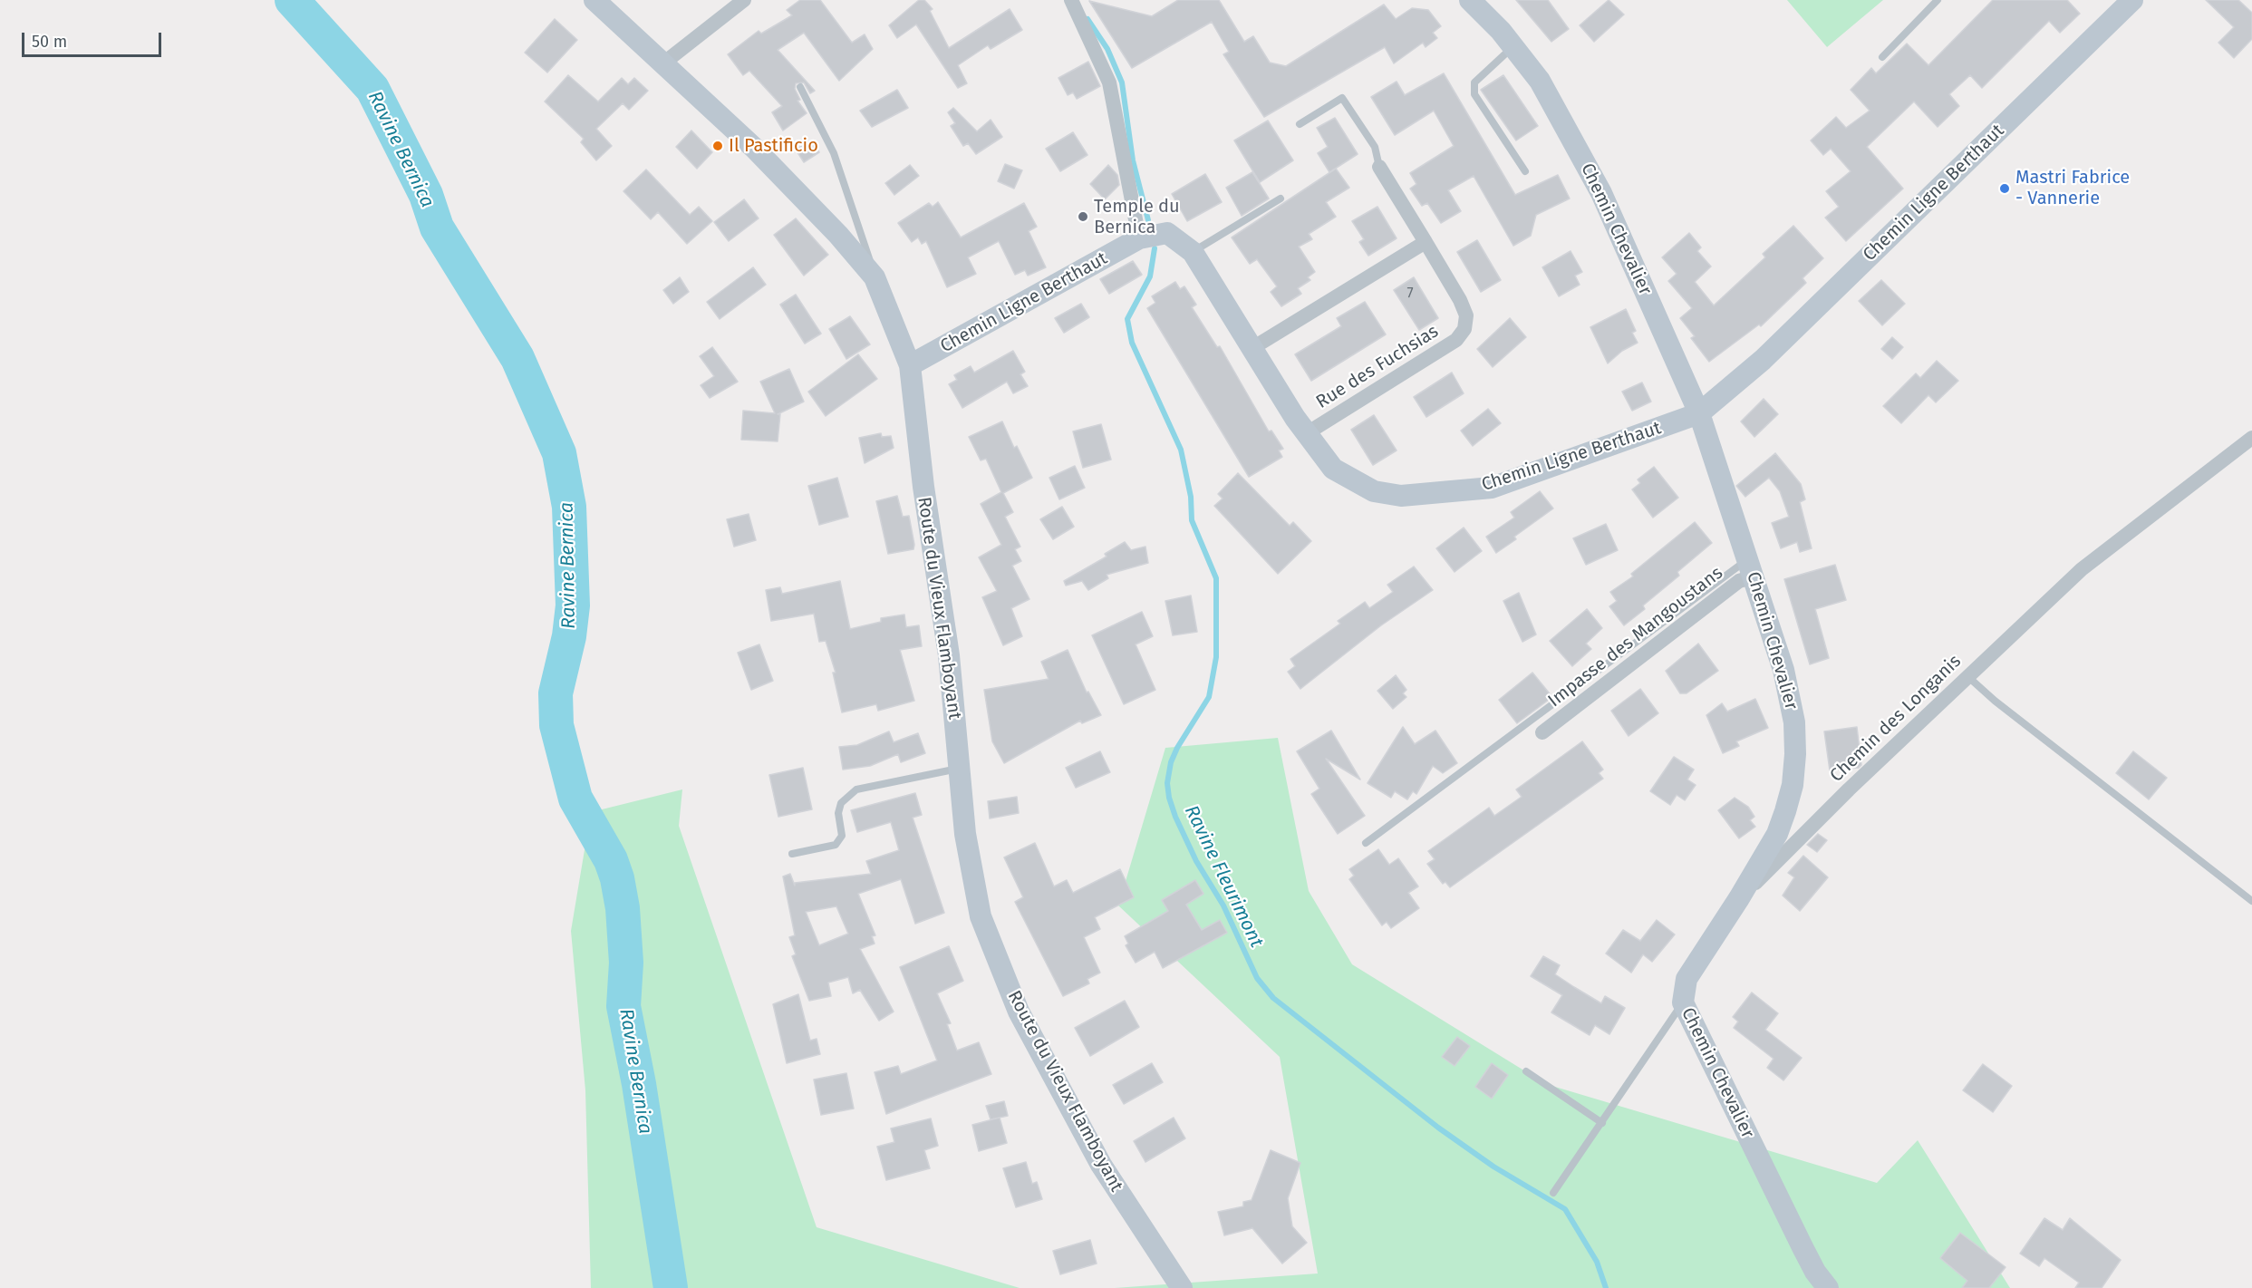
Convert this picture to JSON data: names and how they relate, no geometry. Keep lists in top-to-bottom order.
{
  "streets": {
    "street": [
      "Chemin Ligne Berthaut",
      "Chemin Chevalier",
      "Rue des Fuchsias",
      "Route du Vieux Flamboyant",
      "Impasse des Mangoustans",
      "Chemin des Longanis"
    ]
  },
  "crossings": [
    ["Chemin Ligne Berthaut", "Chemin Chevalier"],
    ["Chemin Ligne Berthaut", "Rue des Fuchsias"],
    ["Chemin Ligne Berthaut", "Route du Vieux Flamboyant"],
    ["Chemin Chevalier", "Impasse des Mangoustans"],
    ["Chemin Chevalier", "Chemin des Longanis"]
  ],
  "water": ["Ravine Bernica", "Ravine Fleurimont"],
  "places": ["Il Pastificio", "Mastri Fabrice - Vannerie", "Temple du Bernica"],
  "house_numbers": ["7"],
  "scale_bar": "50 m"
}
